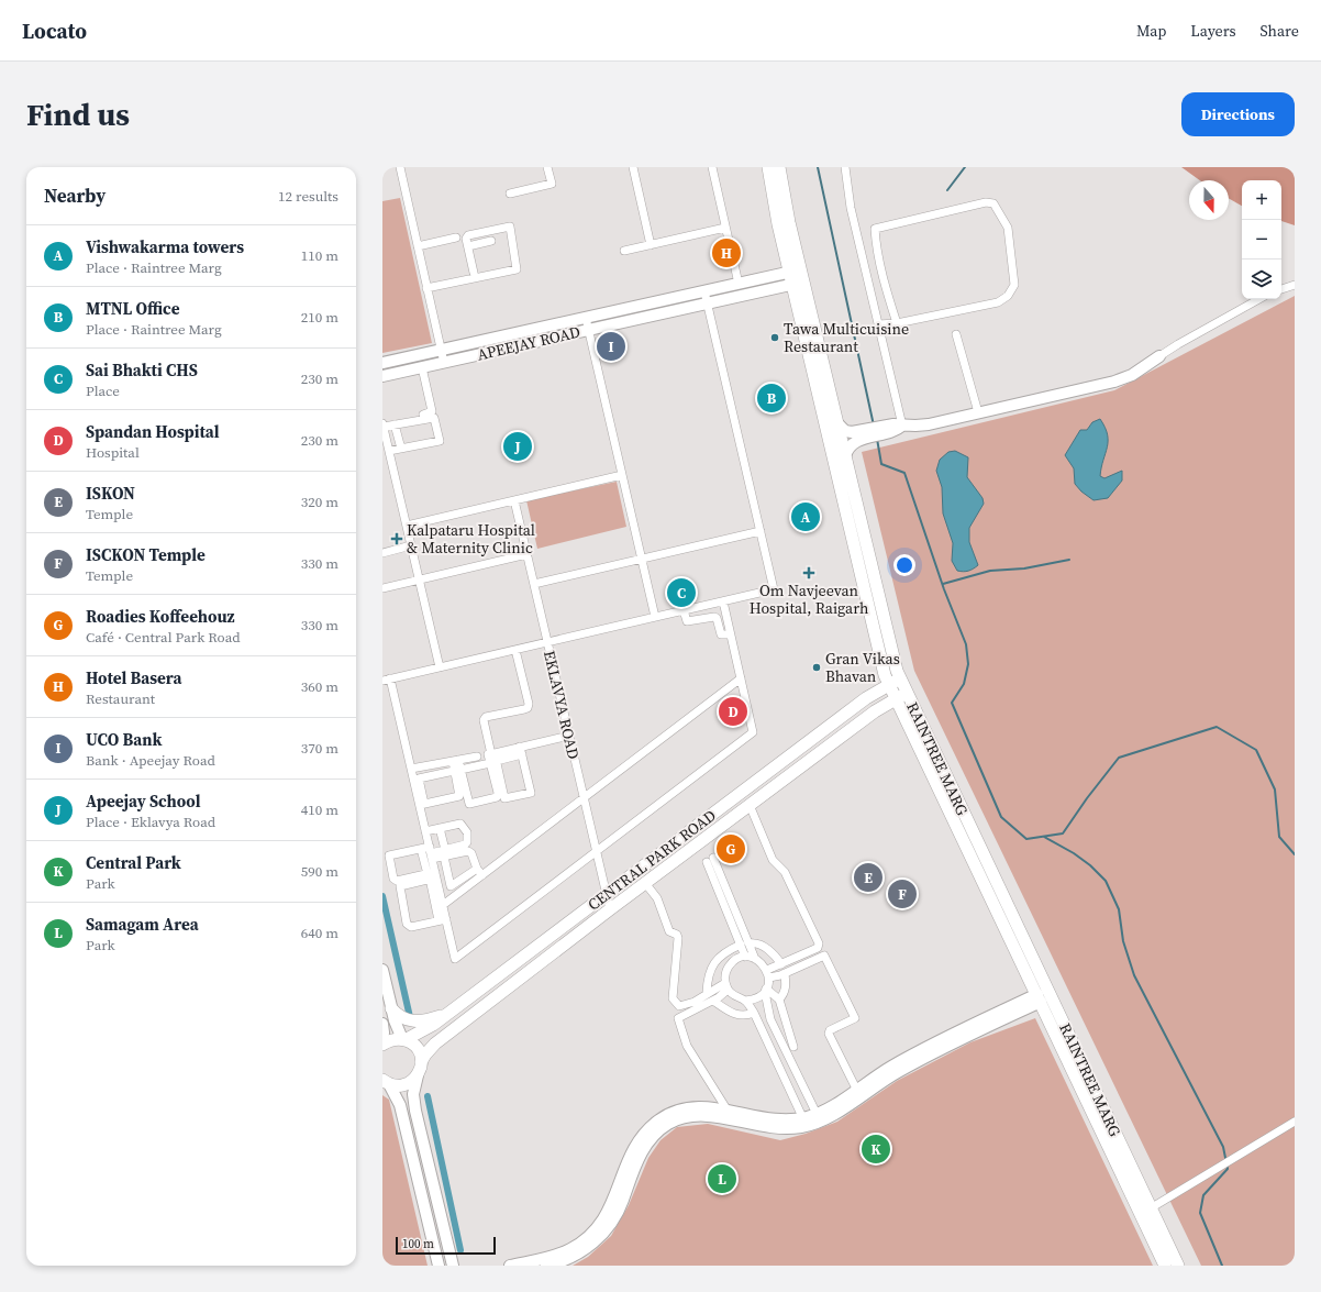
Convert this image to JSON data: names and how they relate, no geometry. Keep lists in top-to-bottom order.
{
  "streets": {
    "main road": ["RAINTREE MARG", "CENTRAL PARK ROAD"],
    "street": ["APEEJAY ROAD", "EKLAVYA ROAD"]
  },
  "crossings": [
    ["APEEJAY ROAD", "RAINTREE MARG"],
    ["EKLAVYA ROAD", "CENTRAL PARK ROAD"],
    ["RAINTREE MARG", "CENTRAL PARK ROAD"]
  ],
  "places": {
    "other": ["Tawa Multicuisine Restaurant", "Gran Vikas Bhavan"],
    "health": ["Kalpataru Hospital & Maternity Clinic", "Om Navjeevan Hospital, Raigarh"]
  },
  "scale_bar": "100 m",
  "north": "bottom",
  "page": {
    "header": "Locato",
    "nav": ["Map", "Layers", "Share"],
    "buttons": "Directions",
    "title": "Find us",
    "heading": ["Nearby", "12 results"],
    "map_buttons": ["+", "−"],
    "list": [
      {
        "mark": "A",
        "name": "Vishwakarma towers",
        "note": "Place · Raintree Marg",
        "value": "110 m"
      },
      {
        "mark": "B",
        "name": "MTNL Office",
        "note": "Place · Raintree Marg",
        "value": "210 m"
      },
      {
        "mark": "C",
        "name": "Sai Bhakti CHS",
        "note": "Place",
        "value": "230 m"
      },
      {
        "mark": "D",
        "name": "Spandan Hospital",
        "note": "Hospital",
        "value": "230 m"
      },
      {
        "mark": "E",
        "name": "ISKON",
        "note": "Temple",
        "value": "320 m"
      },
      {
        "mark": "F",
        "name": "ISCKON Temple",
        "note": "Temple",
        "value": "330 m"
      },
      {
        "mark": "G",
        "name": "Roadies Koffeehouz",
        "note": "Café · Central Park Road",
        "value": "330 m"
      },
      {
        "mark": "H",
        "name": "Hotel Basera",
        "note": "Restaurant",
        "value": "360 m"
      },
      {
        "mark": "I",
        "name": "UCO Bank",
        "note": "Bank · Apeejay Road",
        "value": "370 m"
      },
      {
        "mark": "J",
        "name": "Apeejay School",
        "note": "Place · Eklavya Road",
        "value": "410 m"
      },
      {
        "mark": "K",
        "name": "Central Park",
        "note": "Park",
        "value": "590 m"
      },
      {
        "mark": "L",
        "name": "Samagam Area",
        "note": "Park",
        "value": "640 m"
      }
    ],
    "pins": [
      "H",
      "I",
      "B",
      "J",
      "A",
      "C",
      "D",
      "G",
      "E",
      "F",
      "K",
      "L"
    ],
    "scale": "100 m"
  }
}
